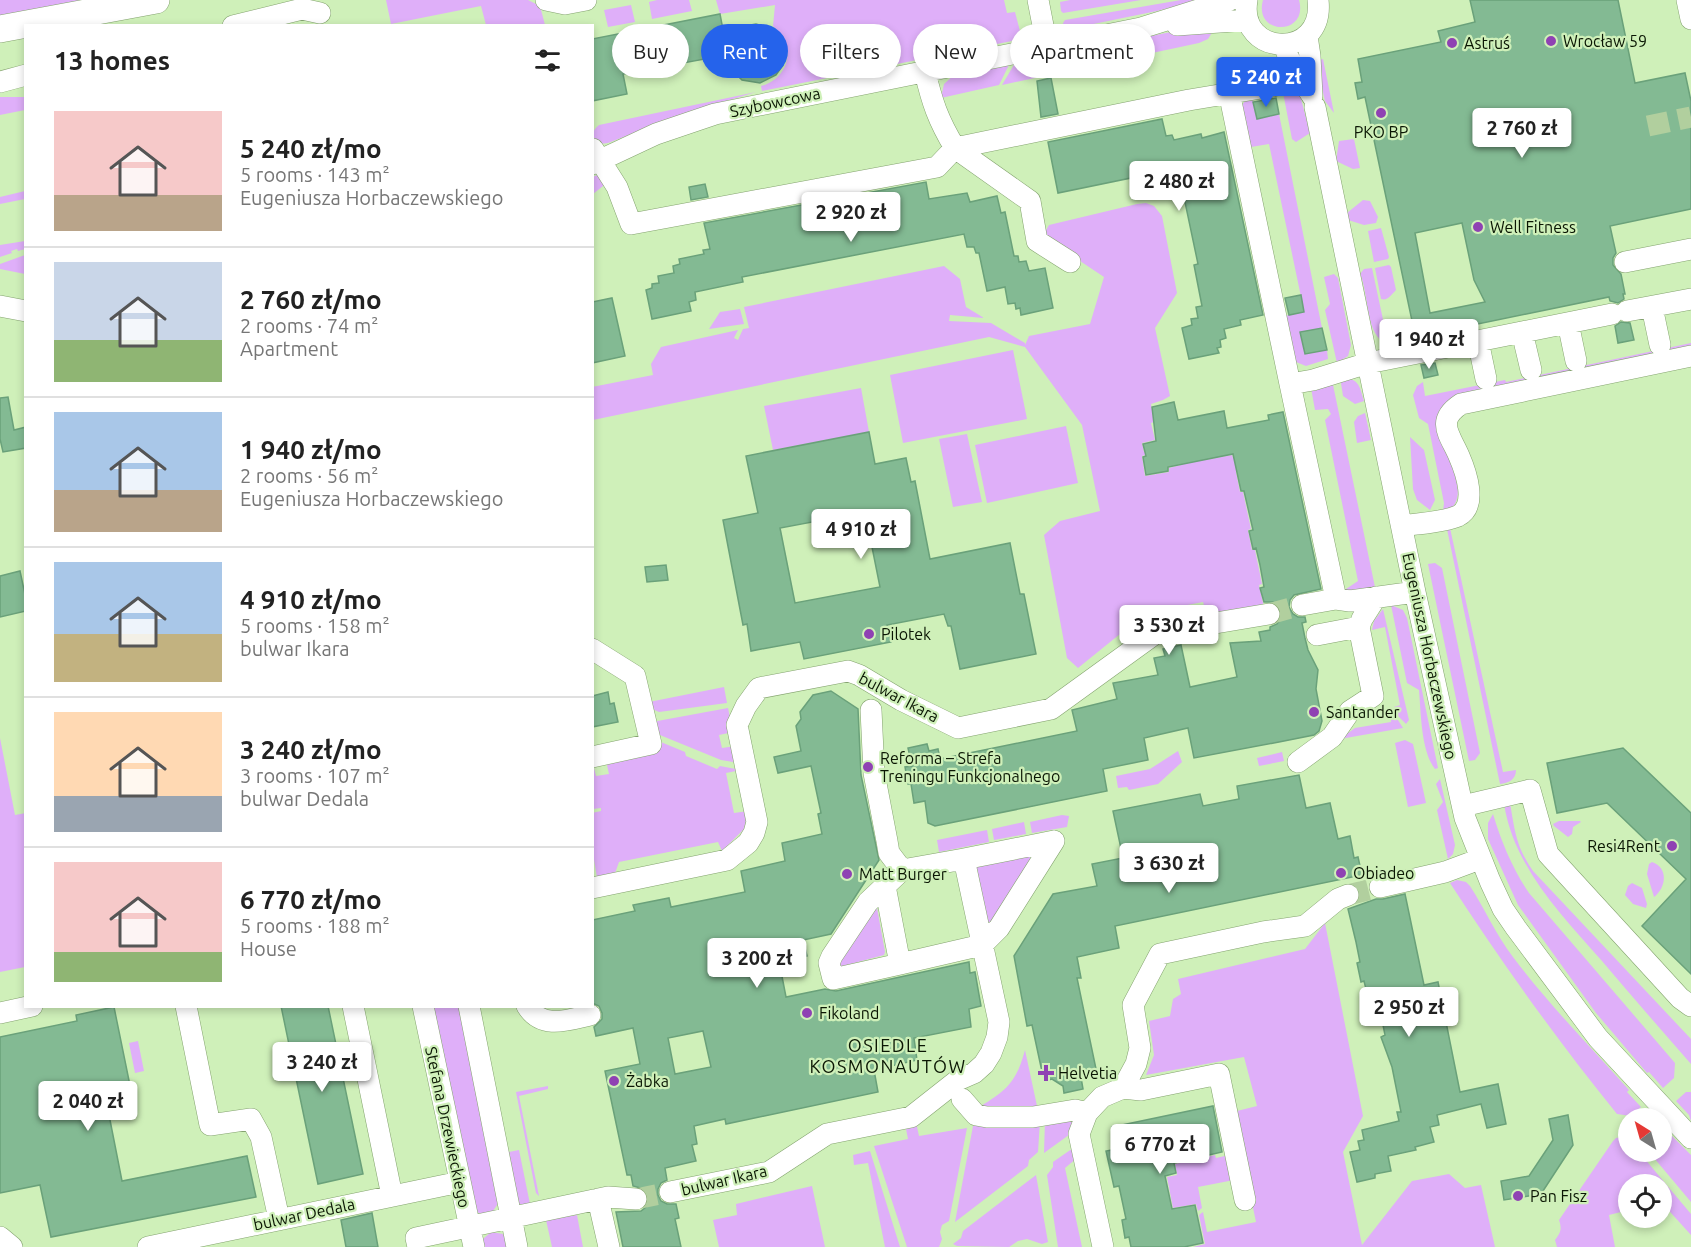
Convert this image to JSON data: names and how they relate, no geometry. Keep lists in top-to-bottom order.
{
  "streets": {
    "street": [
      "Szybowcowa",
      "Eugeniusza Horbaczewskiego",
      "bulwar Ikara",
      "Stefana Drzewieckiego",
      "bulwar Dedala"
    ]
  },
  "crossings": [
    ["Stefana Drzewieckiego", "bulwar Dedala"]
  ],
  "districts": ["OSIEDLE KOSMONAUTÓW"],
  "places": {
    "other": [
      "Wrocław 59",
      "Astruś",
      "PKO BP",
      "Well Fitness",
      "Pilotek",
      "Santander",
      "Reforma – Strefa Treningu Funkcjonalnego",
      "Resi4Rent",
      "Obiadeo",
      "Matt Burger",
      "Fikoland",
      "Żabka",
      "Pan Fisz"
    ],
    "health": ["Helvetia"]
  },
  "north": "top left",
  "page": {
    "chip": [
      "Buy",
      "Rent",
      "Filters",
      "New",
      "Apartment"
    ],
    "heading": "13 homes",
    "price": [
      "5 240 zł",
      "2 760 zł",
      "2 480 zł",
      "2 920 zł",
      "1 940 zł",
      "4 910 zł",
      "3 530 zł",
      "3 630 zł",
      "3 200 zł",
      "2 950 zł",
      "3 240 zł",
      "2 040 zł",
      "6 770 zł"
    ],
    "list": [
      {
        "name": "5 240 zł/mo",
        "note": "5 rooms · 143 m² · Eugeniusza Horbaczewskiego"
      },
      {
        "name": "2 760 zł/mo",
        "note": "2 rooms · 74 m² · Apartment"
      },
      {
        "name": "1 940 zł/mo",
        "note": "2 rooms · 56 m² · Eugeniusza Horbaczewskiego"
      },
      {
        "name": "4 910 zł/mo",
        "note": "5 rooms · 158 m² · bulwar Ikara"
      },
      {
        "name": "3 240 zł/mo",
        "note": "3 rooms · 107 m² · bulwar Dedala"
      },
      {
        "name": "6 770 zł/mo",
        "note": "5 rooms · 188 m² · House"
      }
    ]
  }
}
